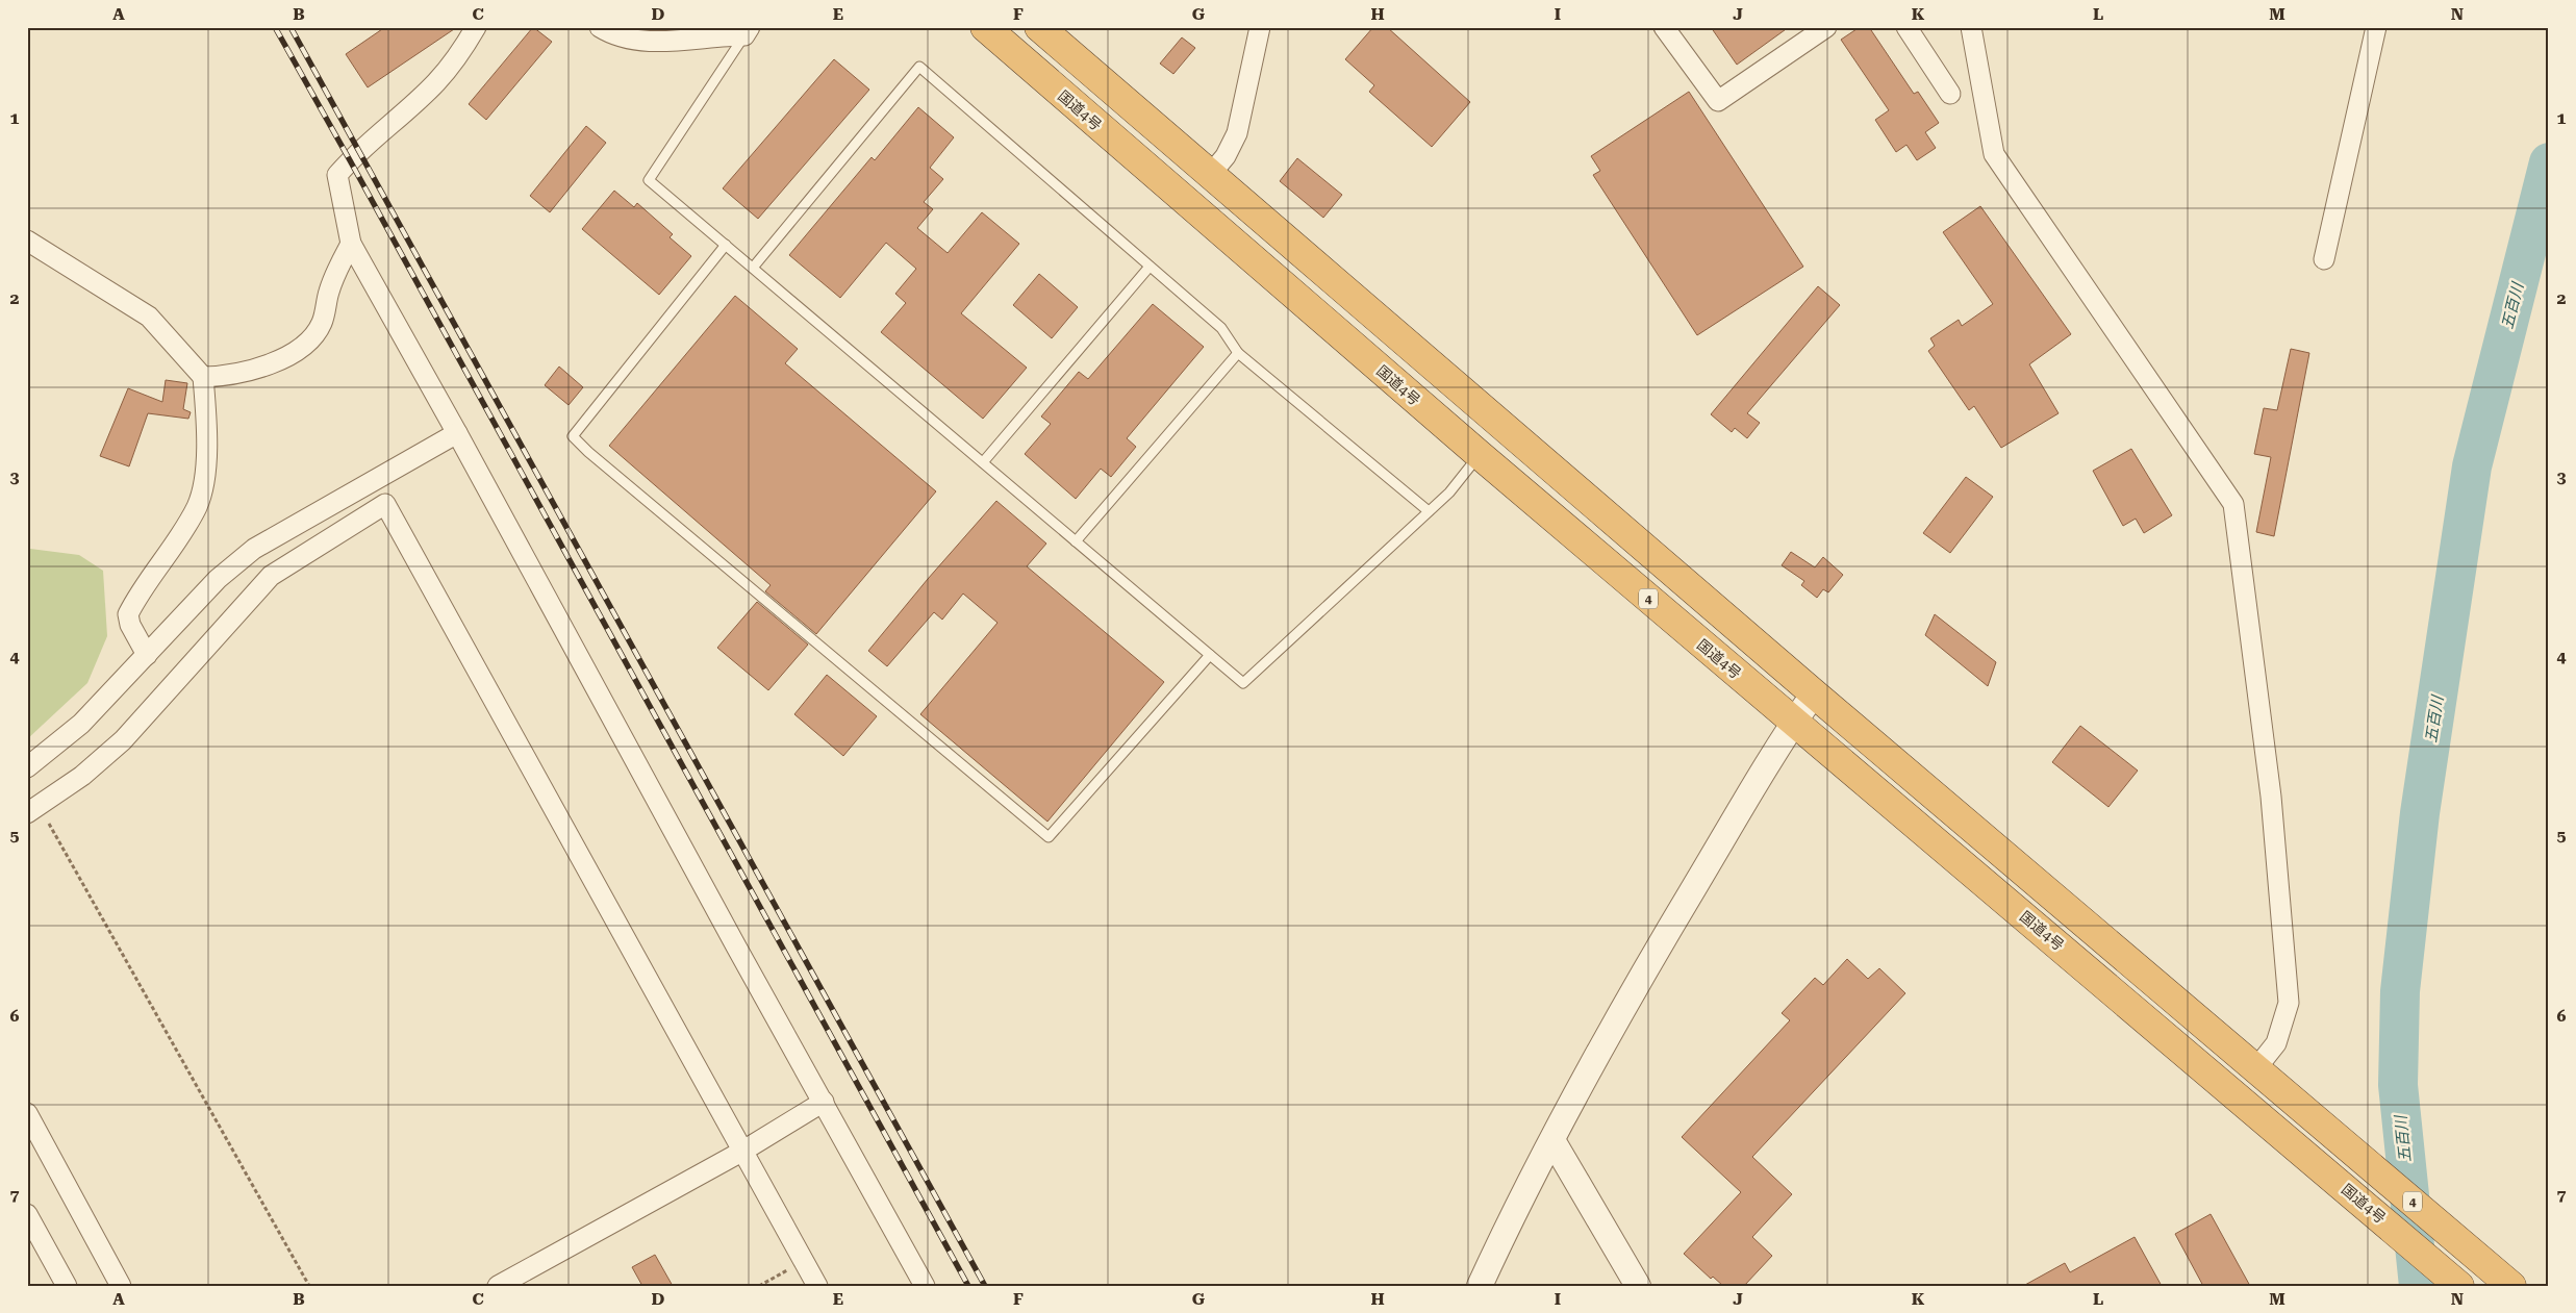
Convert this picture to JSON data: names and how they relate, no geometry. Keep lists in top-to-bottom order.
{
  "streets": {
    "highway": ["国道4号", "4"]
  },
  "water": ["五百川"],
  "grid": {
    "columns": [
      "A",
      "B",
      "C",
      "D",
      "E",
      "F",
      "G",
      "H",
      "I",
      "J",
      "K",
      "L",
      "M",
      "N"
    ],
    "rows": [
      "1",
      "2",
      "3",
      "4",
      "5",
      "6",
      "7"
    ]
  }
}
